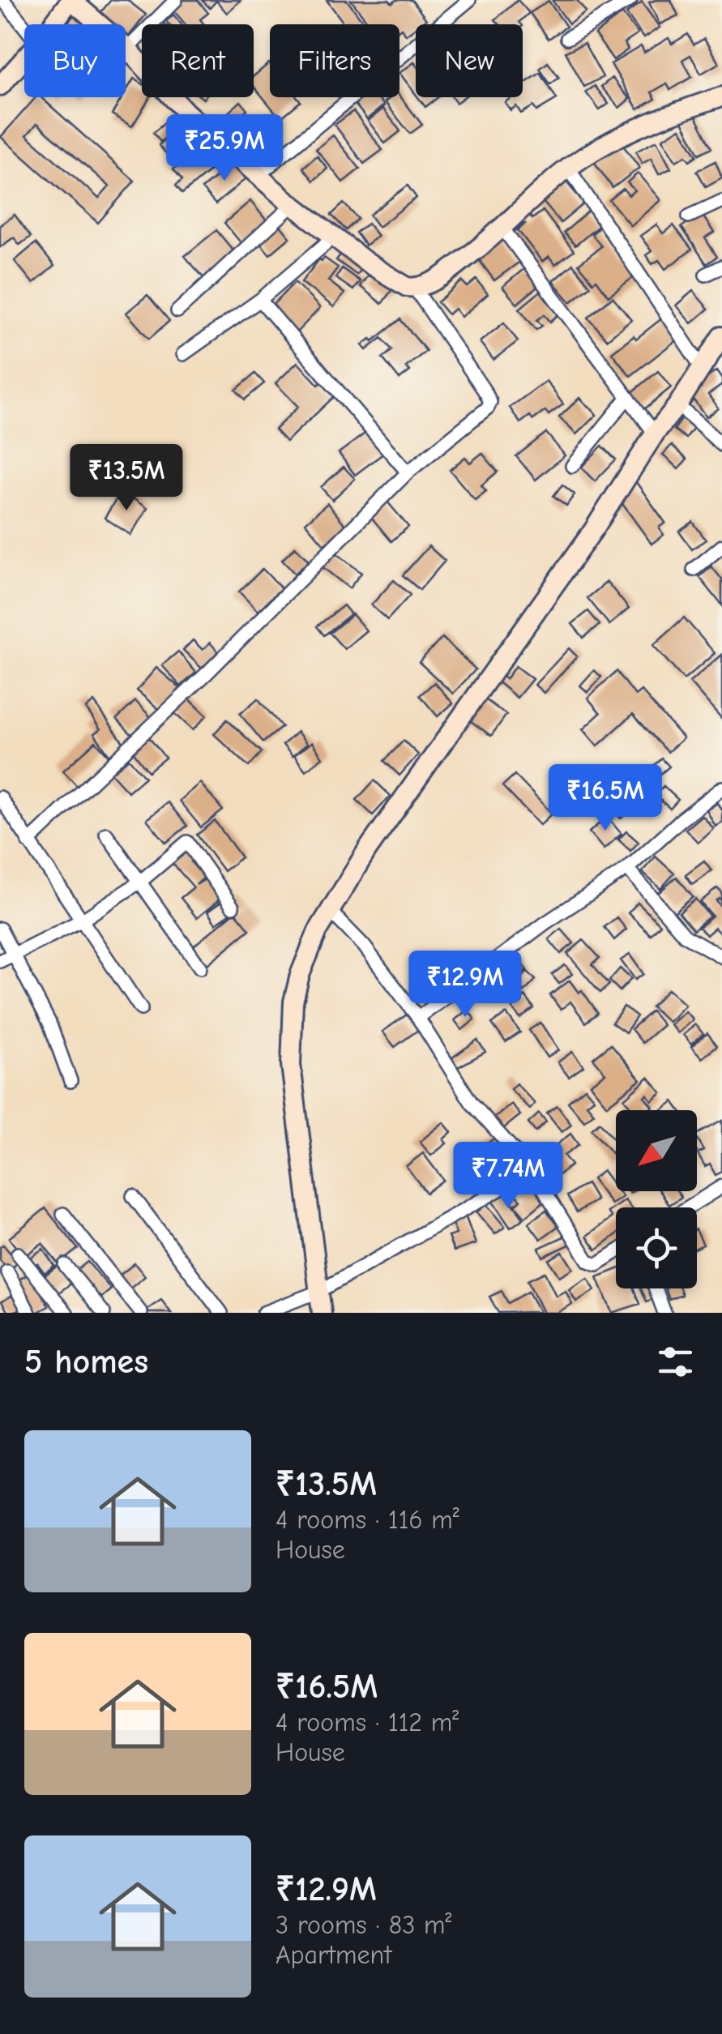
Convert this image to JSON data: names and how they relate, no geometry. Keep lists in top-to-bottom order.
{
  "north": "bottom left",
  "page": {
    "chip": [
      "Buy",
      "Rent",
      "Filters",
      "New"
    ],
    "price": [
      "₹25.9M",
      "₹13.5M",
      "₹16.5M",
      "₹12.9M",
      "₹7.74M"
    ],
    "heading": "5 homes",
    "list": [
      {
        "name": "₹13.5M",
        "note": "4 rooms · 116 m² · House"
      },
      {
        "name": "₹16.5M",
        "note": "4 rooms · 112 m² · House"
      },
      {
        "name": "₹12.9M",
        "note": "3 rooms · 83 m² · Apartment"
      }
    ]
  }
}
